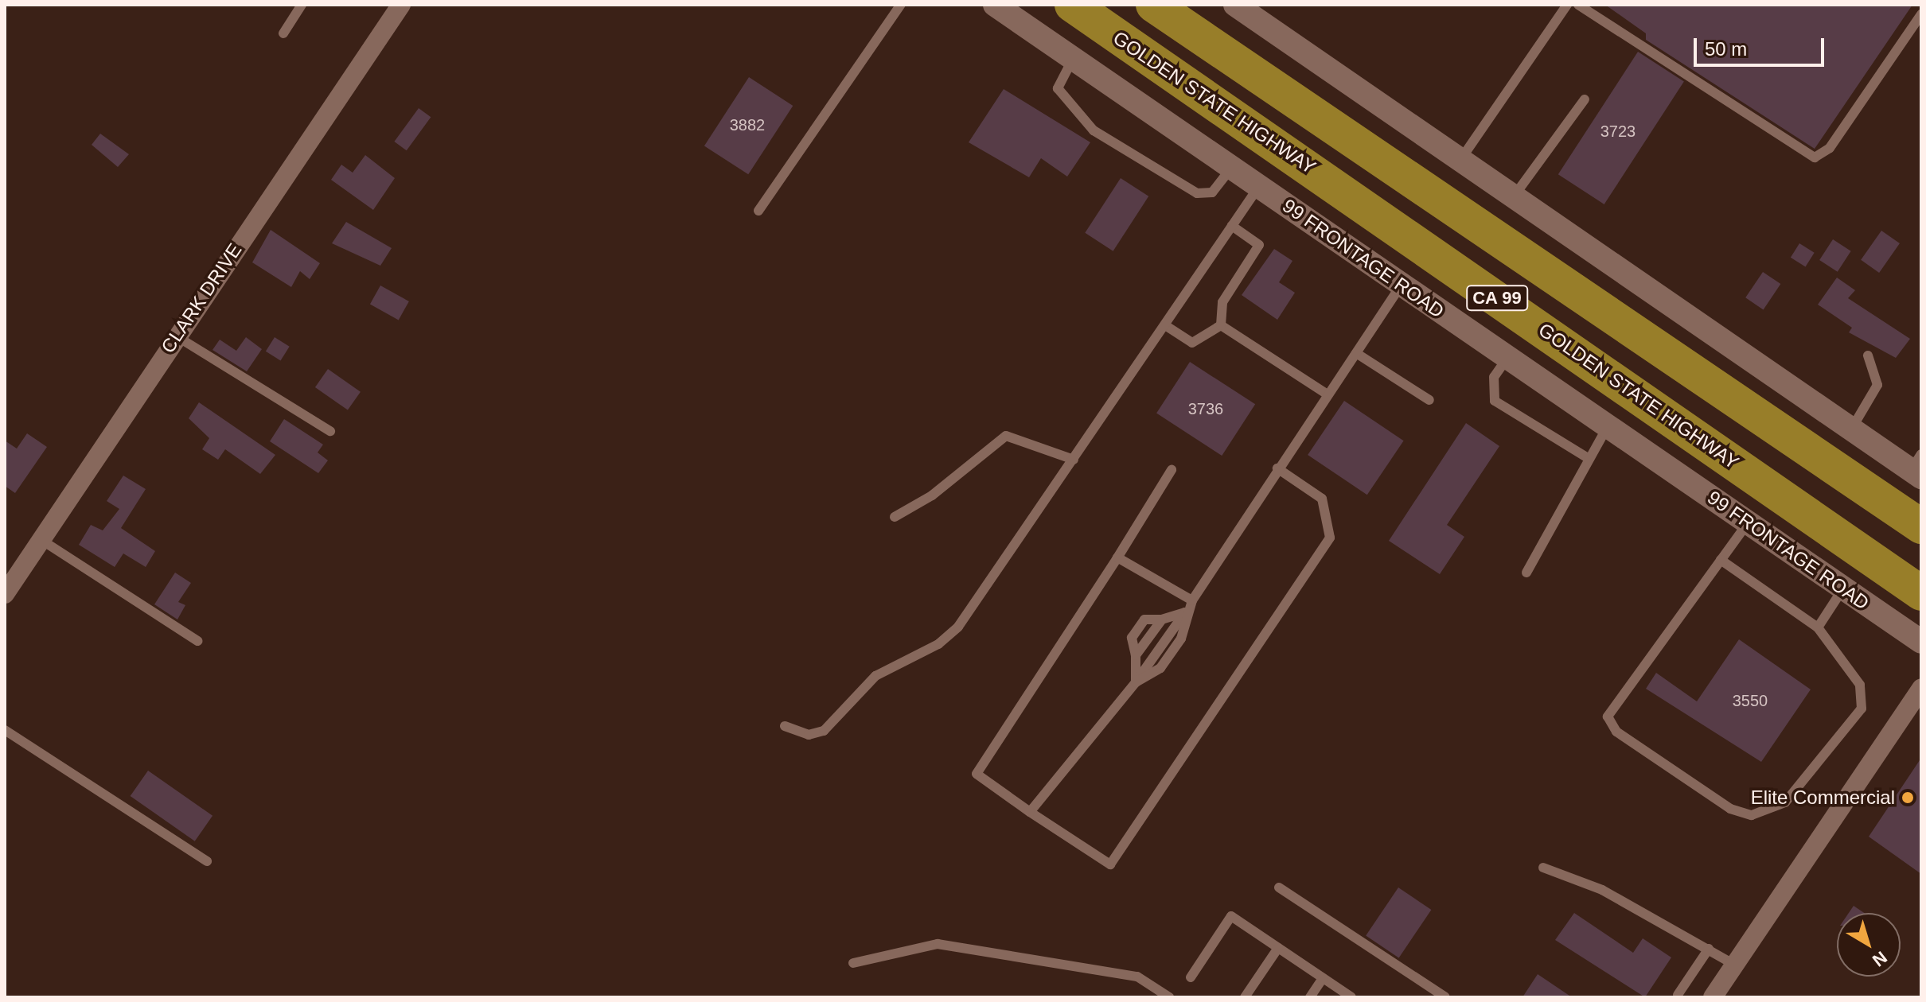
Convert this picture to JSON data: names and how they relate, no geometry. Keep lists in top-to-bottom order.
{
  "streets": {
    "highway": ["GOLDEN STATE HIGHWAY", "CA 99"],
    "street": ["99 FRONTAGE ROAD", "CLARK DRIVE"]
  },
  "places": ["Elite Commercial"],
  "house_numbers": [
    "3882",
    "3723",
    "3736",
    "3550"
  ],
  "scale_bar": "50 m",
  "north": "bottom right"
}
